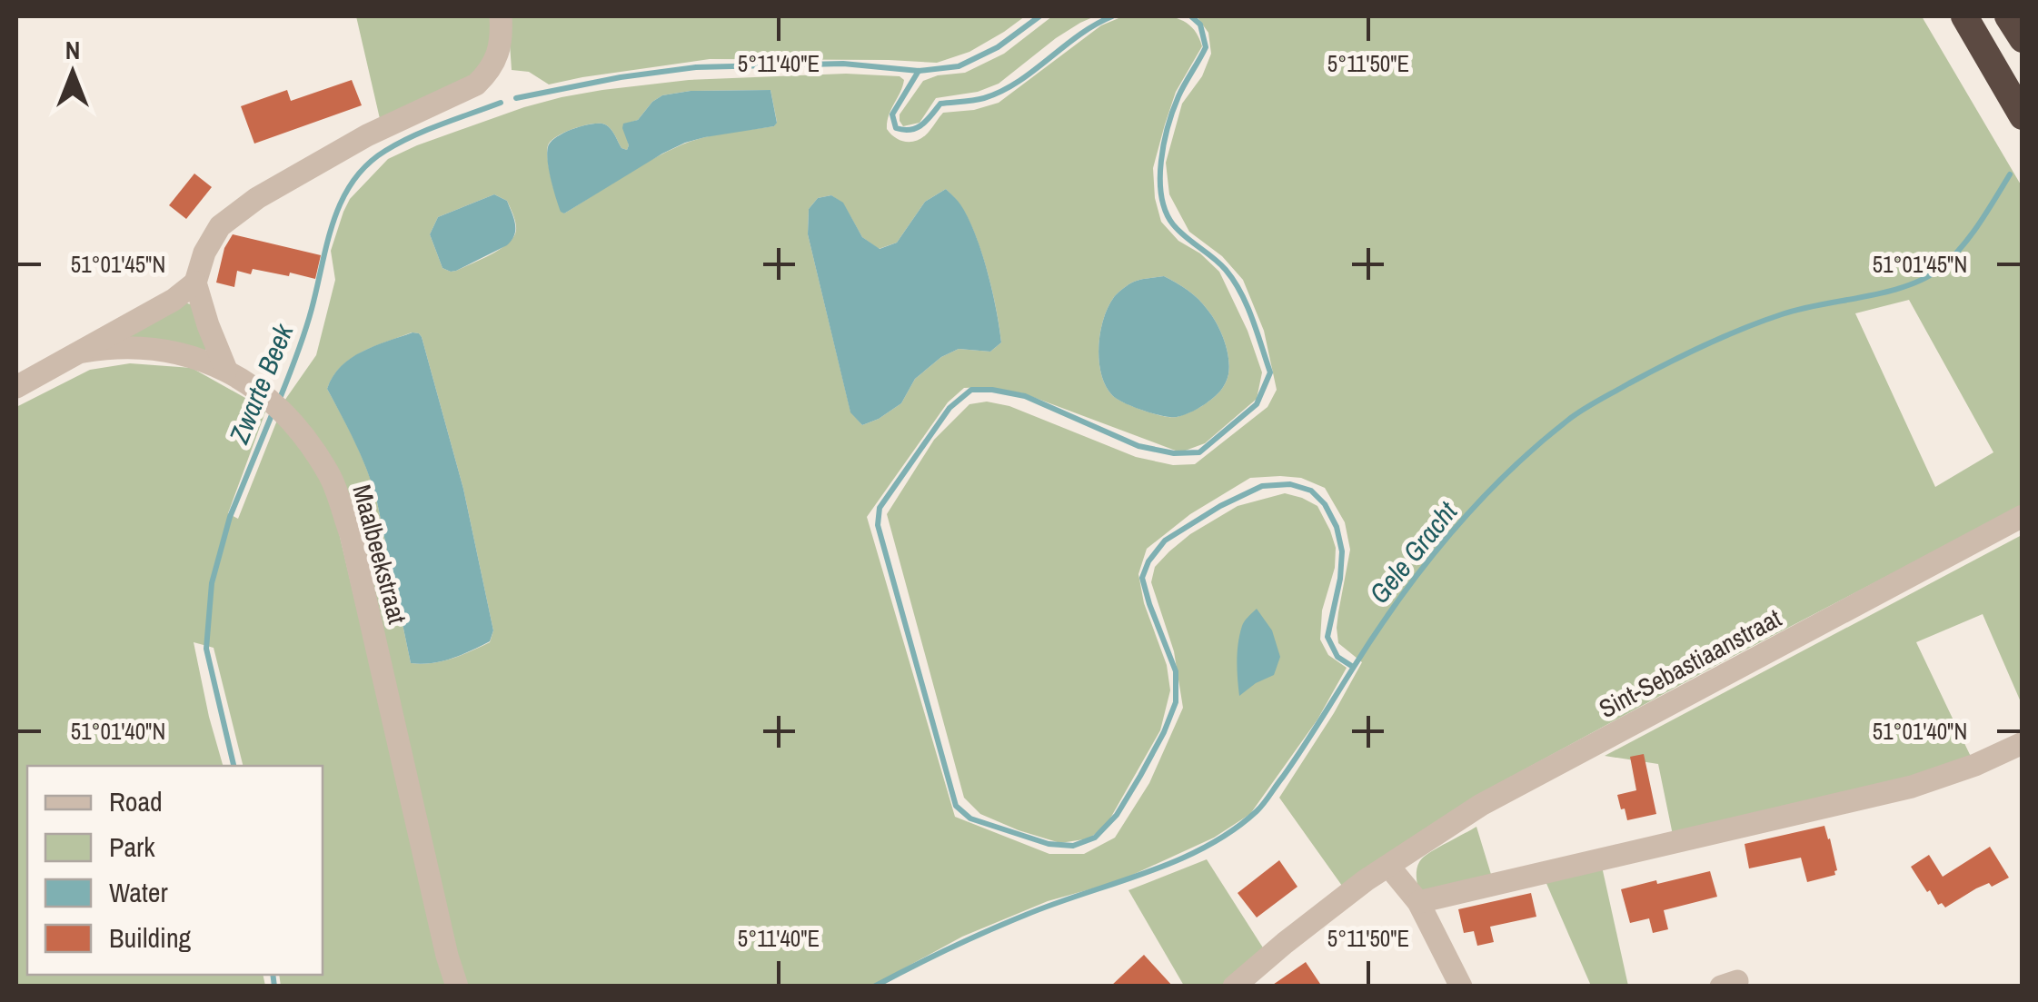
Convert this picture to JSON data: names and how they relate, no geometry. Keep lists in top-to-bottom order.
{
  "streets": {
    "street": ["Maalbeekstraat", "Sint-Sebastiaanstraat"]
  },
  "water": ["Zwarte Beek", "Gele Gracht"],
  "legend": [
    "Road",
    "Park",
    "Water",
    "Building"
  ],
  "north": "top",
  "coordinates": [
    "5°11'40\"E",
    "5°11'50\"E",
    "51°01'45\"N",
    "51°01'40\"N"
  ]
}
